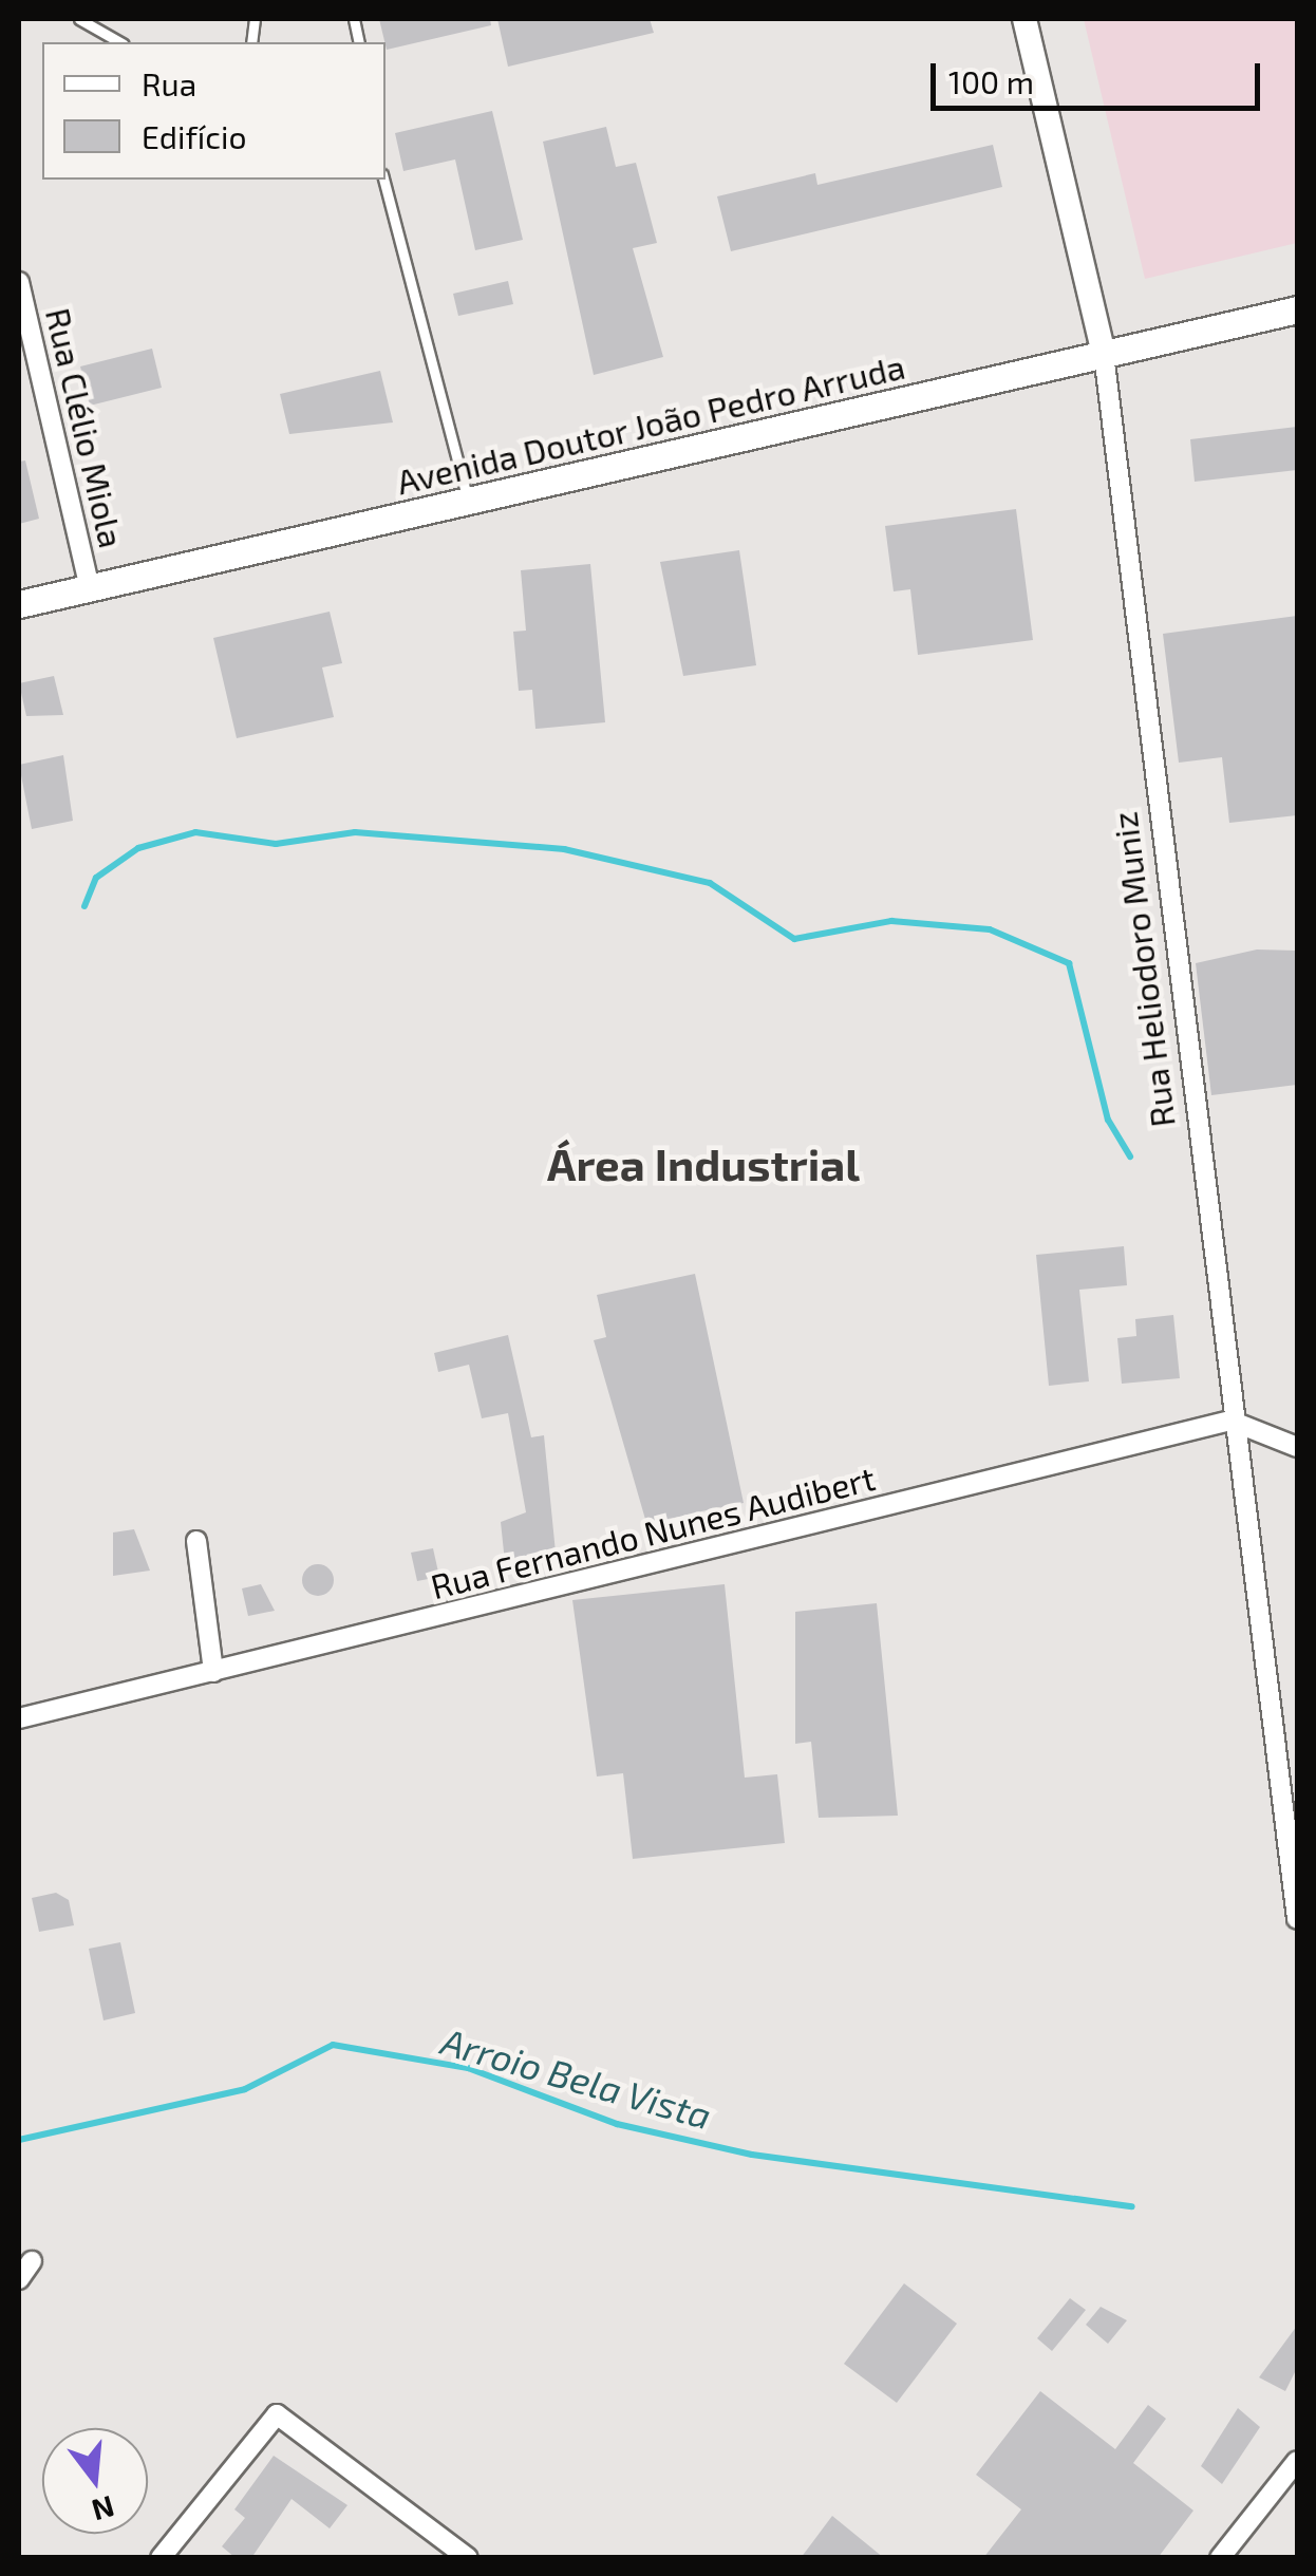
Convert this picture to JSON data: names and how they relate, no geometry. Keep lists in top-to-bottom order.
{
  "streets": {
    "main road": ["Avenida Doutor João Pedro Arruda"],
    "street": ["Rua Clélio Miola", "Rua Heliodoro Muniz", "Rua Fernando Nunes Audibert"]
  },
  "crossings": [
    ["Avenida Doutor João Pedro Arruda", "Rua Clélio Miola"],
    ["Avenida Doutor João Pedro Arruda", "Rua Heliodoro Muniz"],
    ["Rua Heliodoro Muniz", "Rua Fernando Nunes Audibert"]
  ],
  "districts": ["Área Industrial"],
  "water": ["Arroio Bela Vista"],
  "legend": ["Rua", "Edifício"],
  "scale_bar": "100 m",
  "north": "bottom"
}
